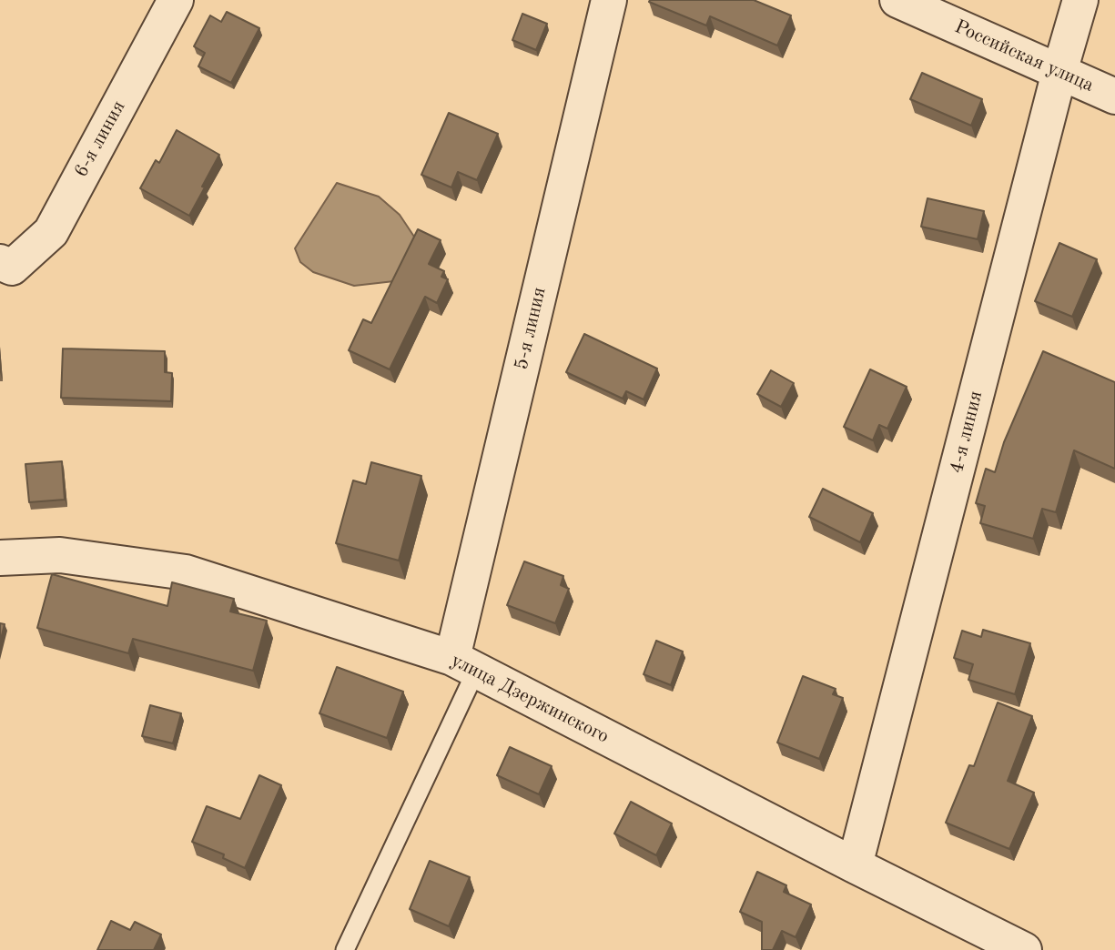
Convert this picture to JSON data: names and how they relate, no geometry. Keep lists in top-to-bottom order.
{
  "streets": {
    "street": [
      "Российская улица",
      "6-я линия",
      "5-я линия",
      "4-я линия",
      "улица Дзержинского"
    ]
  },
  "crossings": [
    ["Российская улица", "4-я линия"],
    ["5-я линия", "улица Дзержинского"],
    ["4-я линия", "улица Дзержинского"]
  ]
}
